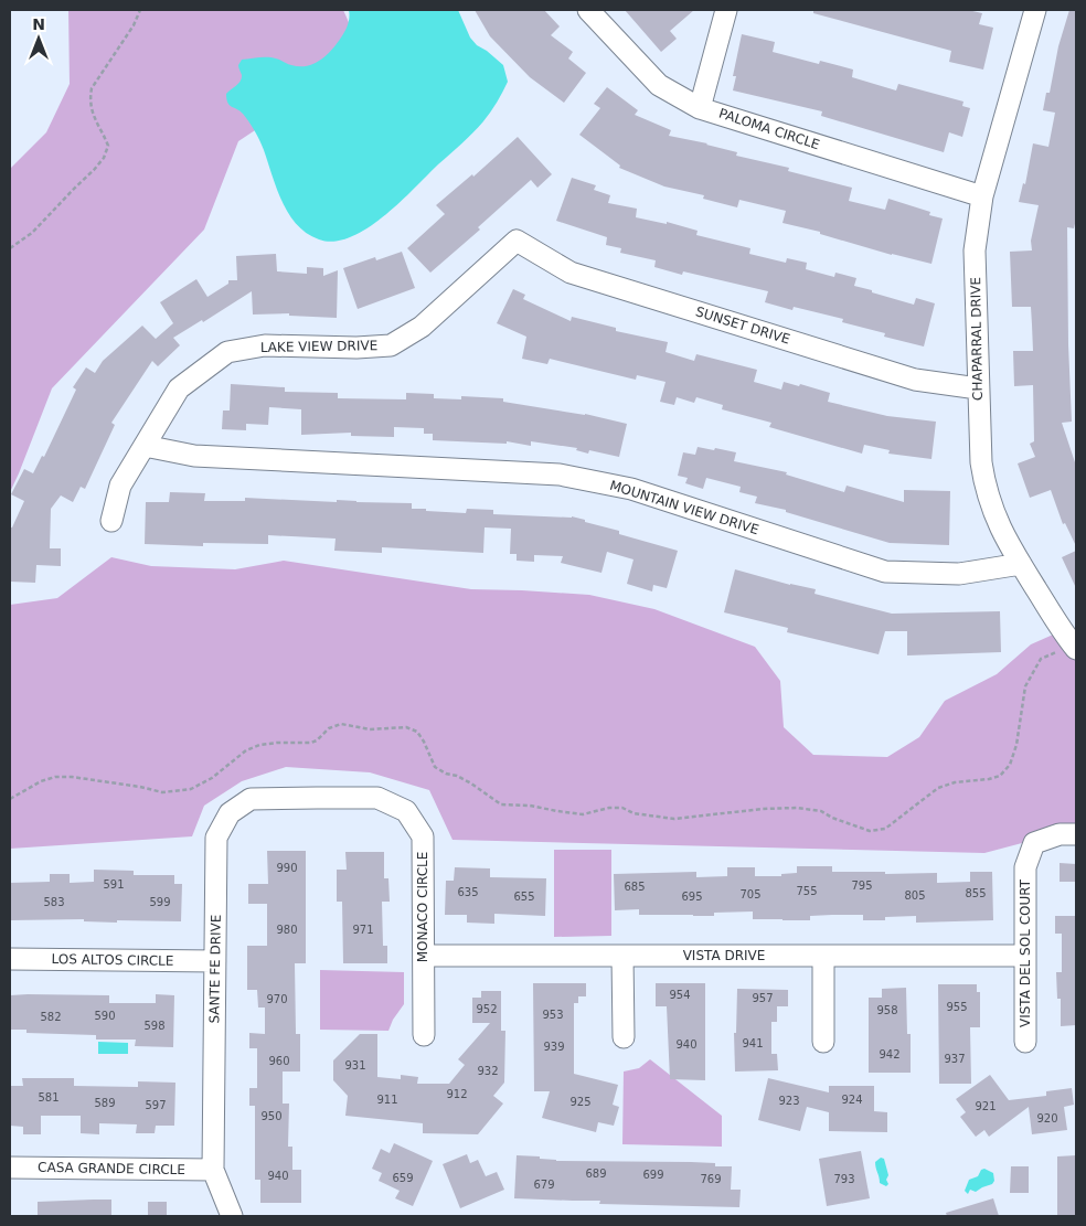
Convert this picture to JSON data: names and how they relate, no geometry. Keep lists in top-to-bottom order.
{
  "streets": {
    "street": [
      "PALOMA CIRCLE",
      "SUNSET DRIVE",
      "CHAPARRAL DRIVE",
      "LAKE VIEW DRIVE",
      "MOUNTAIN VIEW DRIVE",
      "MONACO CIRCLE",
      "VISTA DEL SOL COURT",
      "VISTA DRIVE",
      "LOS ALTOS CIRCLE",
      "SANTE FE DRIVE",
      "CASA GRANDE CIRCLE"
    ]
  },
  "crossings": [
    ["PALOMA CIRCLE", "CHAPARRAL DRIVE"],
    ["SUNSET DRIVE", "CHAPARRAL DRIVE"],
    ["SUNSET DRIVE", "LAKE VIEW DRIVE"],
    ["CHAPARRAL DRIVE", "MOUNTAIN VIEW DRIVE"],
    ["LAKE VIEW DRIVE", "MOUNTAIN VIEW DRIVE"],
    ["MONACO CIRCLE", "VISTA DRIVE"],
    ["MONACO CIRCLE", "SANTE FE DRIVE"],
    ["VISTA DEL SOL COURT", "VISTA DRIVE"],
    ["LOS ALTOS CIRCLE", "SANTE FE DRIVE"],
    ["SANTE FE DRIVE", "CASA GRANDE CIRCLE"]
  ],
  "house_numbers": [
    "990",
    "591",
    "795",
    "685",
    "755",
    "635",
    "855",
    "705",
    "805",
    "655",
    "695",
    "583",
    "599",
    "980",
    "971",
    "954",
    "957",
    "970",
    "955",
    "952",
    "958",
    "953",
    "590",
    "582",
    "598",
    "941",
    "940",
    "939",
    "942",
    "937",
    "960",
    "931",
    "932",
    "912",
    "581",
    "911",
    "924",
    "923",
    "925",
    "589",
    "597",
    "921",
    "950",
    "920",
    "689",
    "699",
    "940",
    "659",
    "769",
    "793",
    "679"
  ],
  "north": "top"
}
